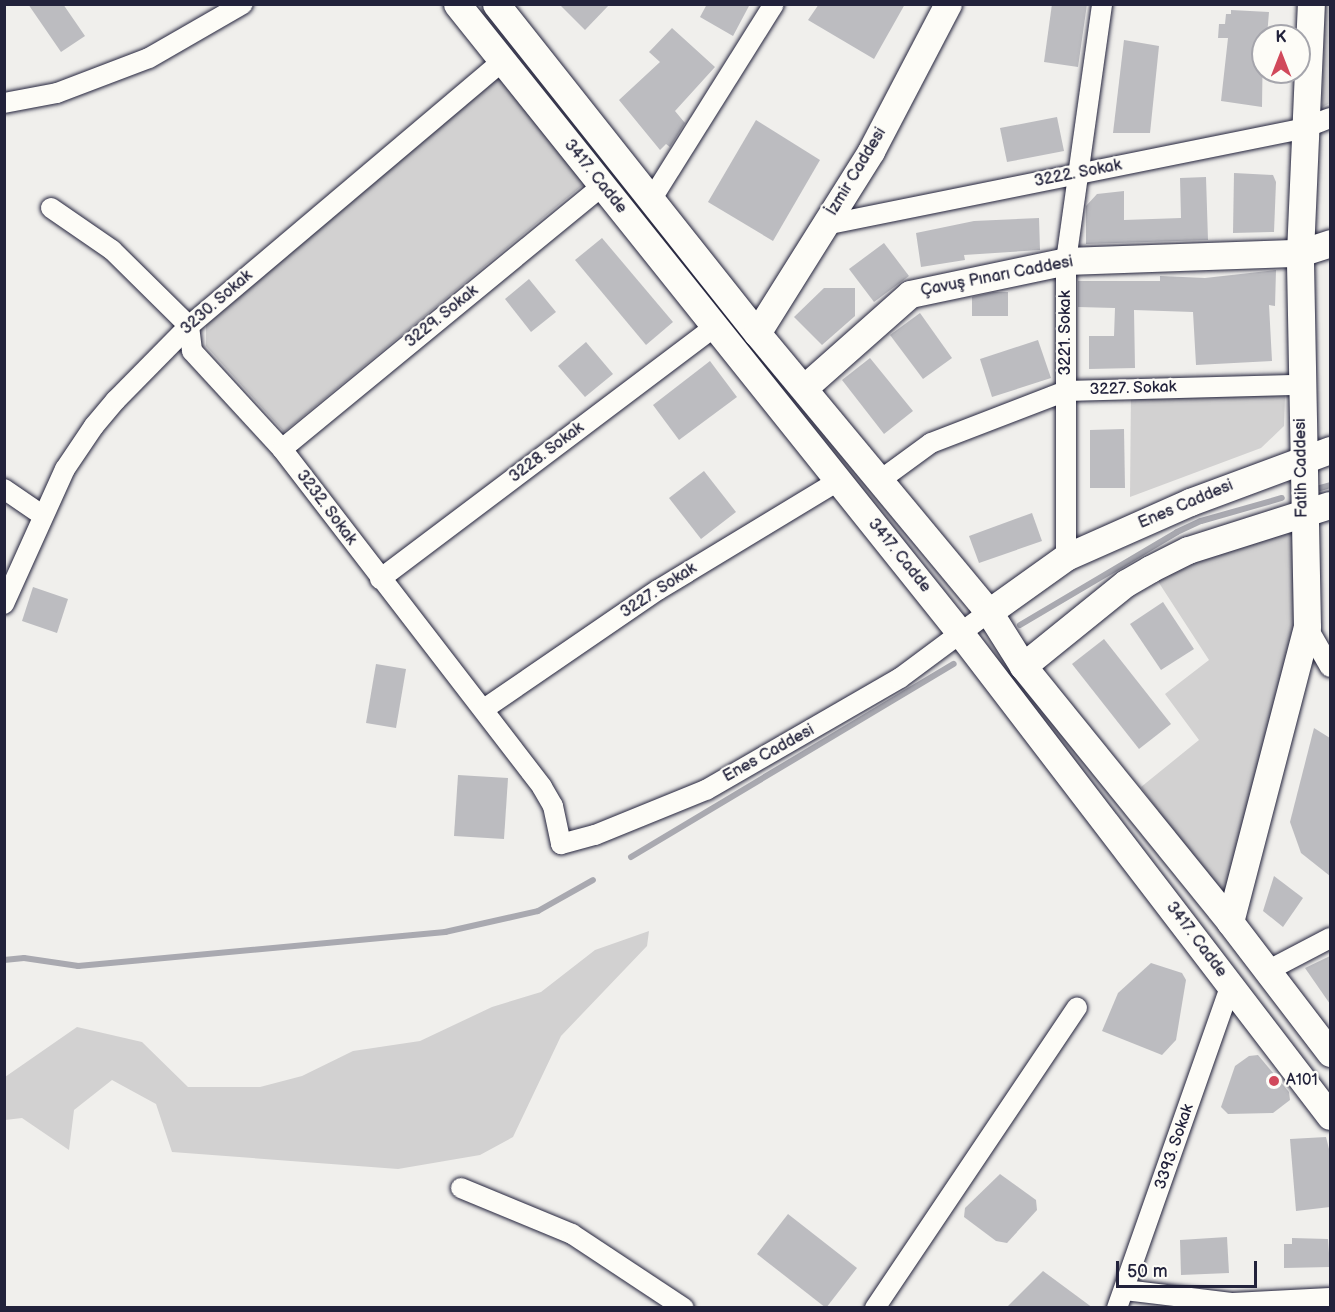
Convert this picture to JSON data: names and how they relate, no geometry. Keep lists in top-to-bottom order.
{
  "streets": {
    "street": [
      "İzmir Caddesi",
      "3222. Sokak",
      "3417. Cadde",
      "Çavuş Pınarı Caddesi",
      "3230. Sokak",
      "3229. Sokak",
      "3221. Sokak",
      "3227. Sokak",
      "3228. Sokak",
      "Fatih Caddesi",
      "Enes Caddesi",
      "3232. Sokak",
      "3393. Sokak"
    ]
  },
  "crossings": [
    ["İzmir Caddesi", "3222. Sokak"],
    ["İzmir Caddesi", "3417. Cadde"],
    ["3222. Sokak", "3221. Sokak"],
    ["3222. Sokak", "Fatih Caddesi"],
    ["3417. Cadde", "Çavuş Pınarı Caddesi"],
    ["3417. Cadde", "3230. Sokak"],
    ["3417. Cadde", "3229. Sokak"],
    ["3417. Cadde", "3227. Sokak"],
    ["3417. Cadde", "3228. Sokak"],
    ["3417. Cadde", "Fatih Caddesi"],
    ["3417. Cadde", "Enes Caddesi"],
    ["3417. Cadde", "3393. Sokak"],
    ["Çavuş Pınarı Caddesi", "3221. Sokak"],
    ["Çavuş Pınarı Caddesi", "Fatih Caddesi"],
    ["3230. Sokak", "3232. Sokak"],
    ["3229. Sokak", "3232. Sokak"],
    ["3221. Sokak", "3227. Sokak"],
    ["3221. Sokak", "Enes Caddesi"],
    ["3227. Sokak", "Fatih Caddesi"],
    ["3227. Sokak", "3232. Sokak"],
    ["3228. Sokak", "3232. Sokak"],
    ["Fatih Caddesi", "Enes Caddesi"],
    ["Enes Caddesi", "3232. Sokak"]
  ],
  "places": ["A101"],
  "scale_bar": "50 m",
  "north": "top"
}
